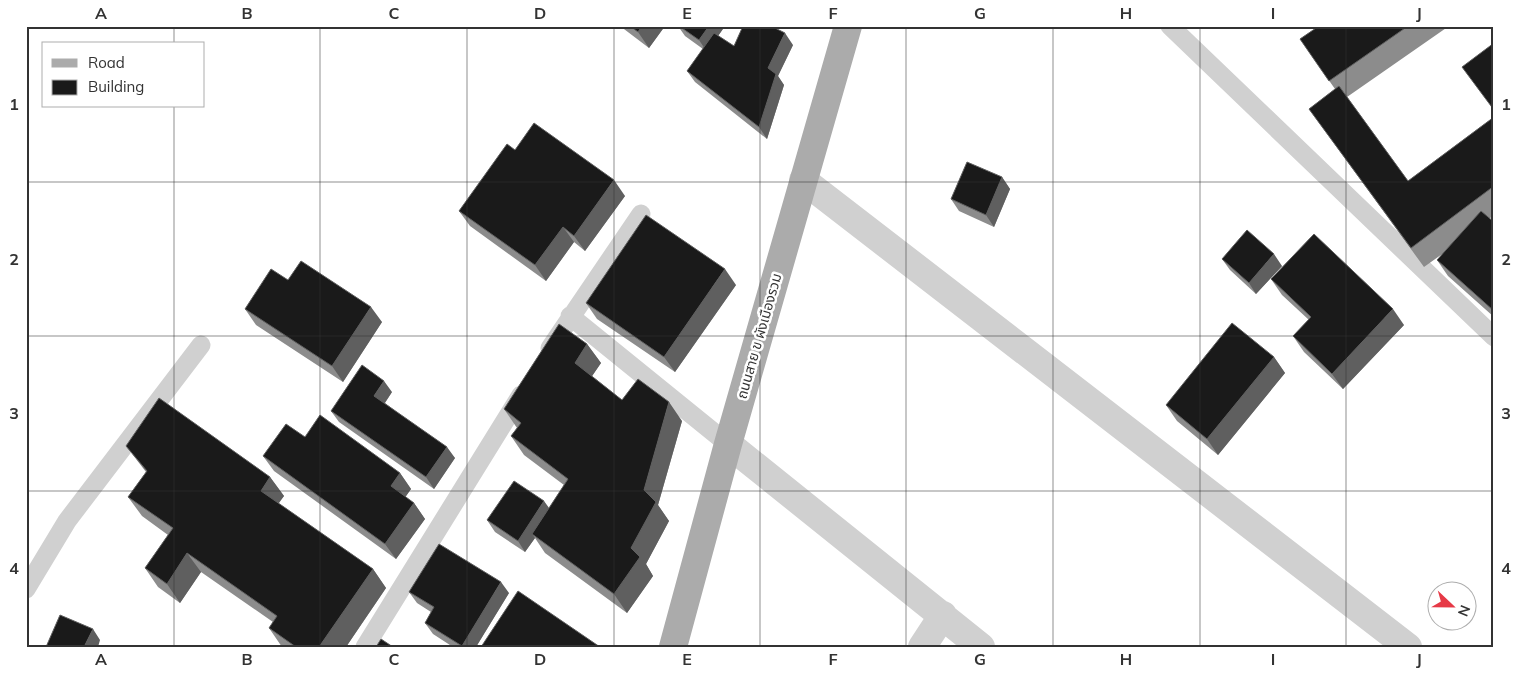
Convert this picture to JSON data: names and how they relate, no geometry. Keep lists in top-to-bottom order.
{
  "streets": {
    "main road": ["ถนนสาย ข ผังเมืองรวม"]
  },
  "legend": ["Road", "Building"],
  "north": "right",
  "grid": {
    "columns": [
      "A",
      "B",
      "C",
      "D",
      "E",
      "F",
      "G",
      "H",
      "I",
      "J"
    ],
    "rows": [
      "1",
      "2",
      "3",
      "4"
    ]
  }
}
